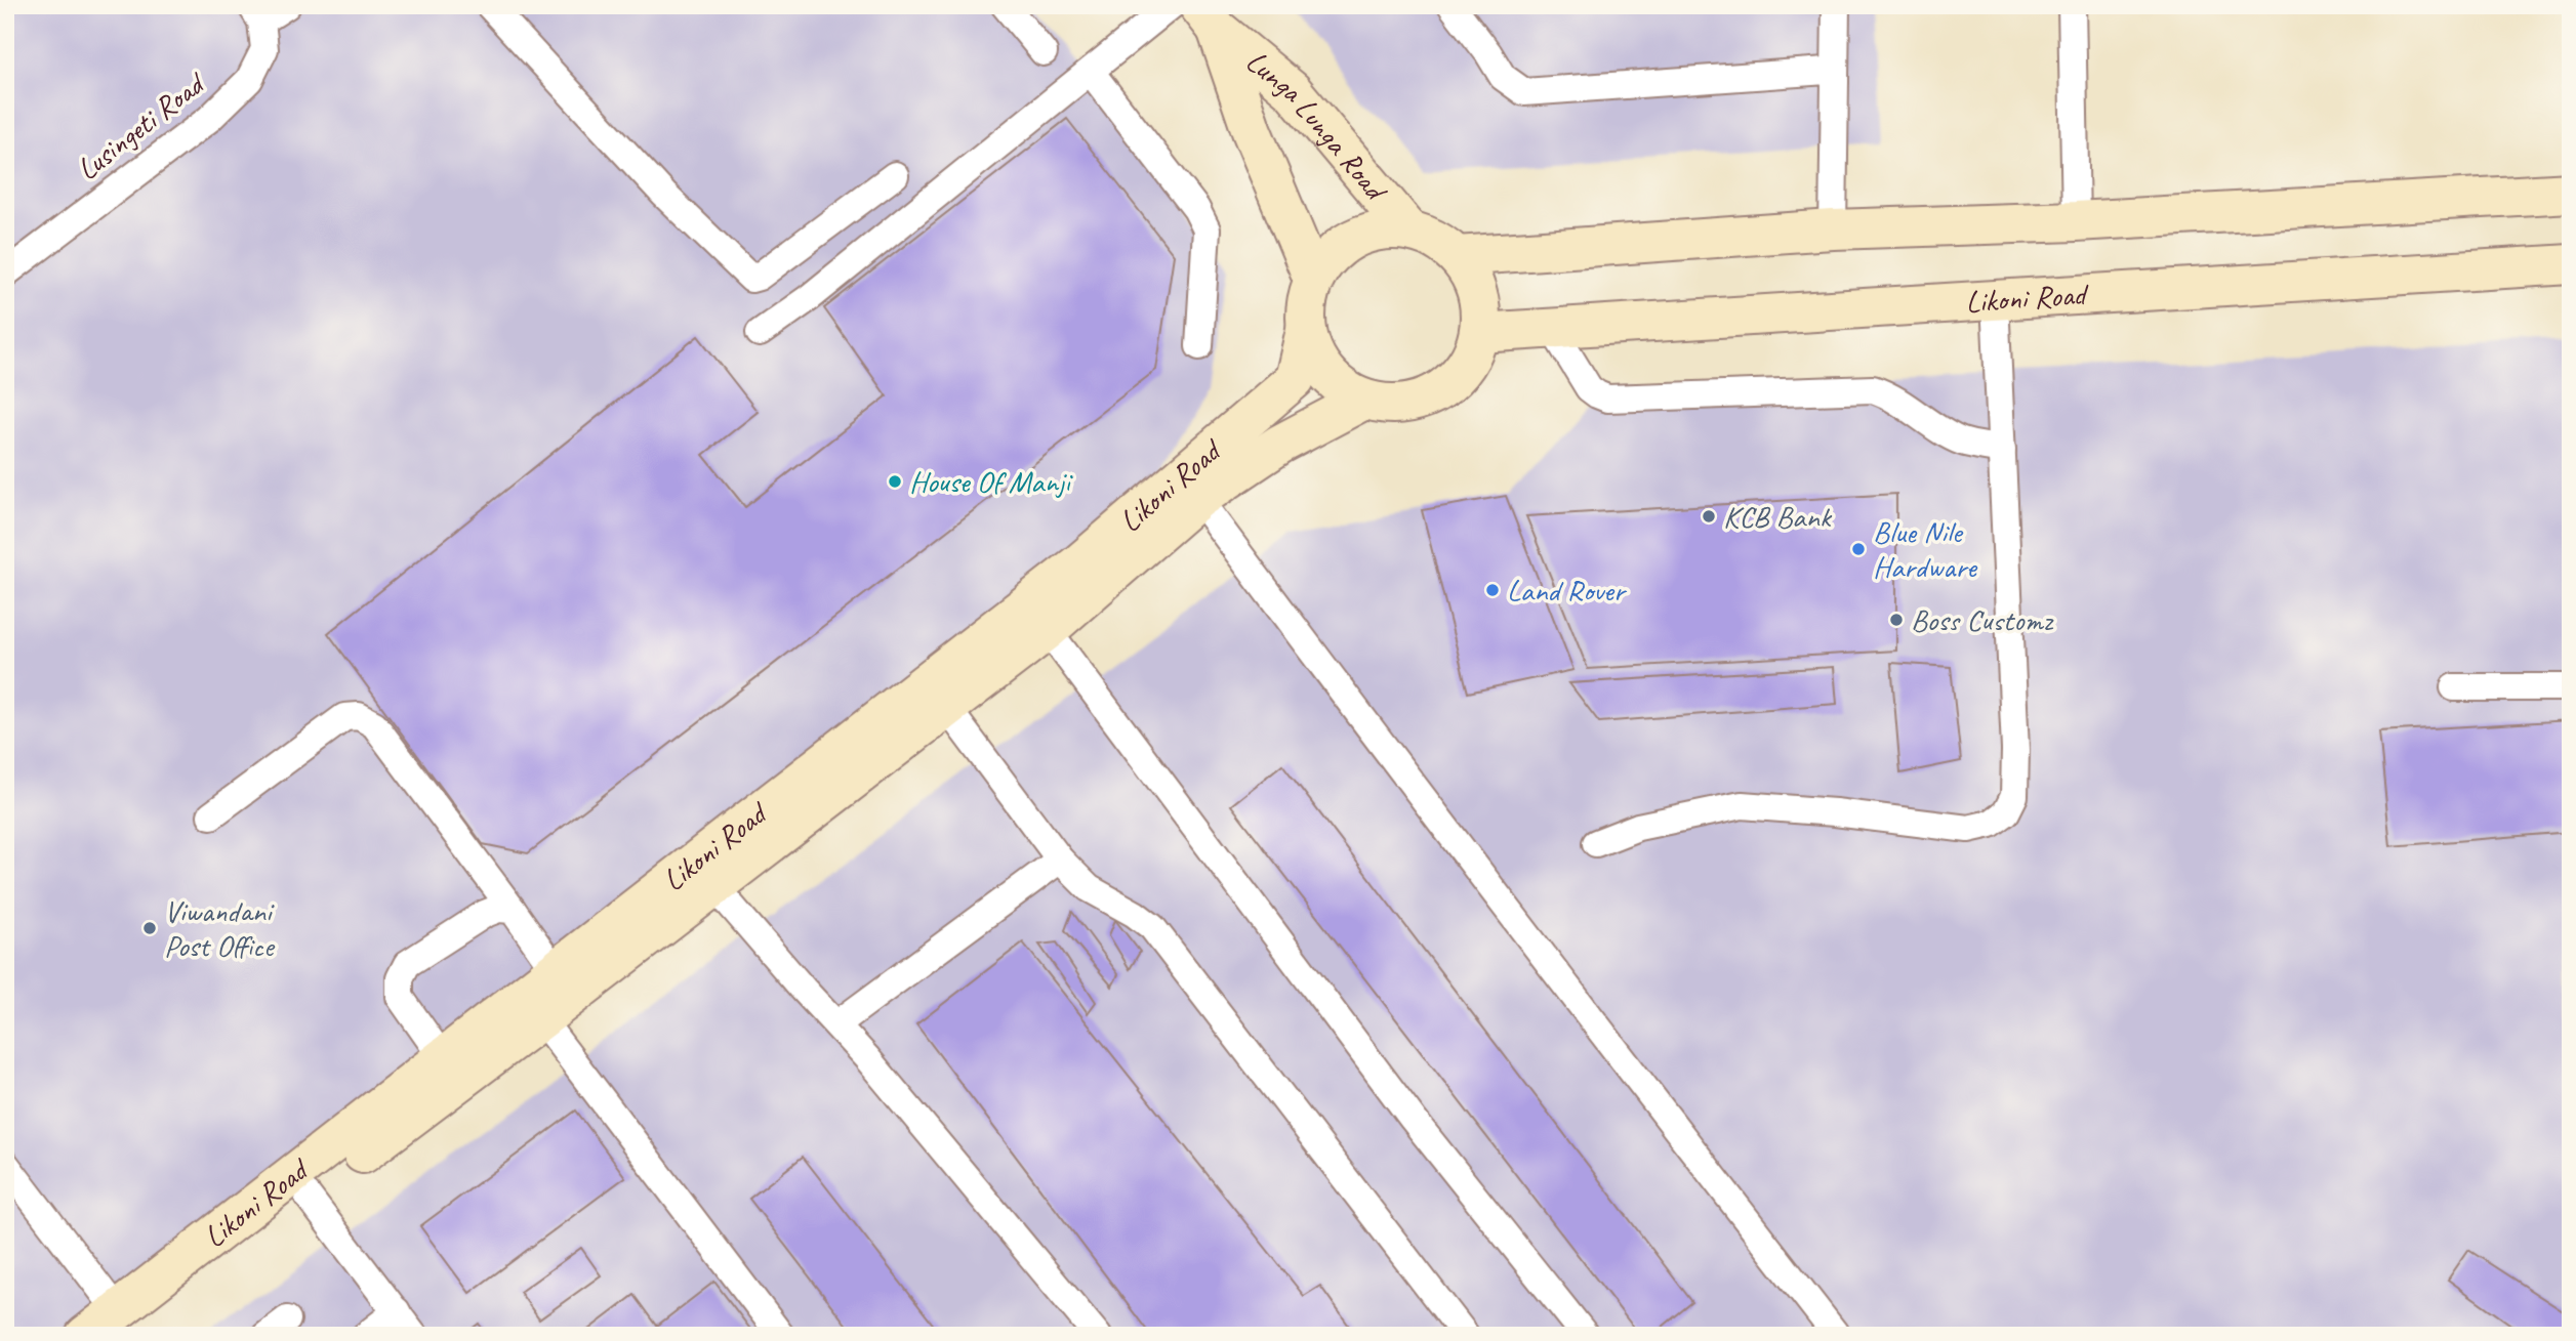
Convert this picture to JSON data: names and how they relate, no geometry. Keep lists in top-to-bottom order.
{
  "streets": {
    "street": ["Lunga Lunga Road", "Likoni Road"],
    "lane": ["Lusingeti Road"]
  },
  "crossings": [
    ["Lunga Lunga Road", "Likoni Road"]
  ],
  "places": [
    "House Of Manji",
    "KCB Bank",
    "Blue Nile Hardware",
    "Land Rover",
    "Boss Customz",
    "Viwandani Post Office"
  ]
}
